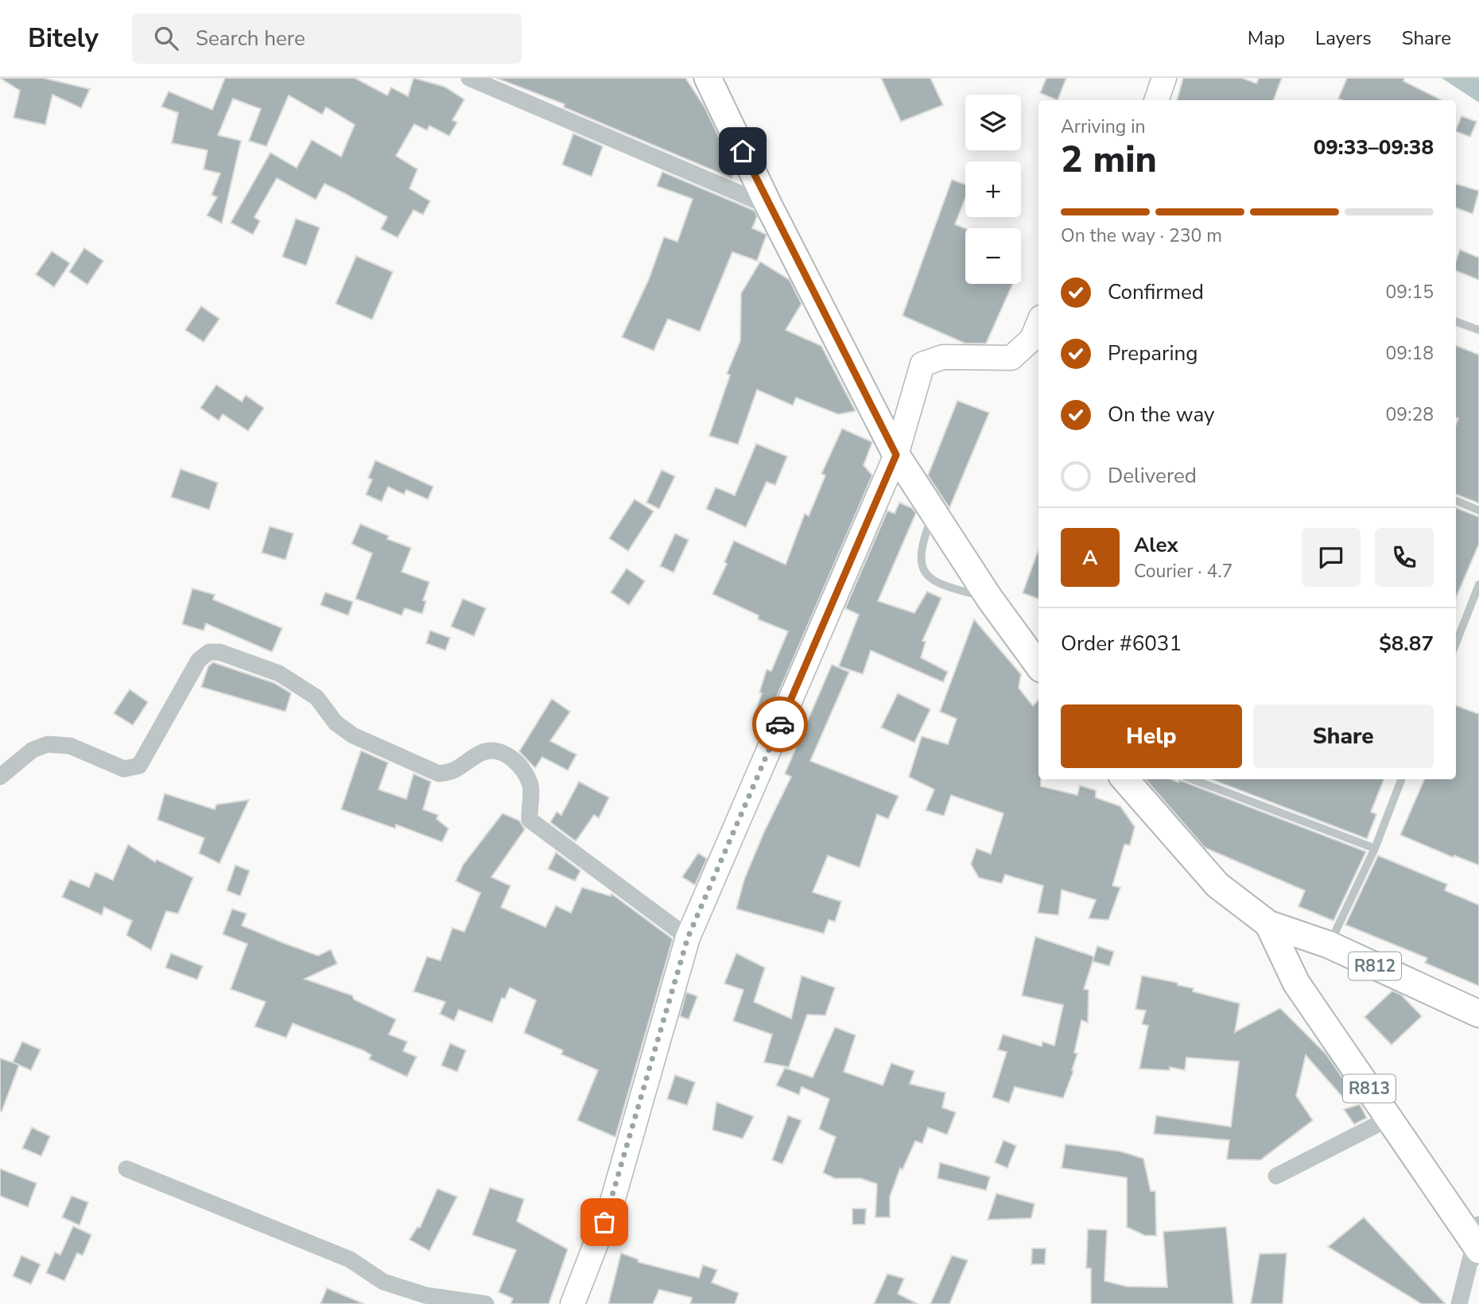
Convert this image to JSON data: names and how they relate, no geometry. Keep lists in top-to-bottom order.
{
  "streets": {
    "main road": ["R812", "R813"]
  },
  "crossings": [
    ["R812", "R813"]
  ],
  "page": {
    "header": "Bitely",
    "search": "Search here",
    "nav": ["Map", "Layers", "Share"],
    "map_buttons": ["+", "−"],
    "heading": ["2 min", "Arriving in", "09:33–09:38"],
    "panel": [
      "Alex",
      "Courier · 4.7",
      "Order #6031",
      "$8.87"
    ],
    "bar": "On the way · 230 m",
    "list": [
      ["Confirmed", "09:15"],
      ["Preparing", "09:18"],
      ["On the way", "09:28"],
      "Delivered"
    ],
    "round": "A",
    "buttons": ["Help", "Share"]
  }
}
